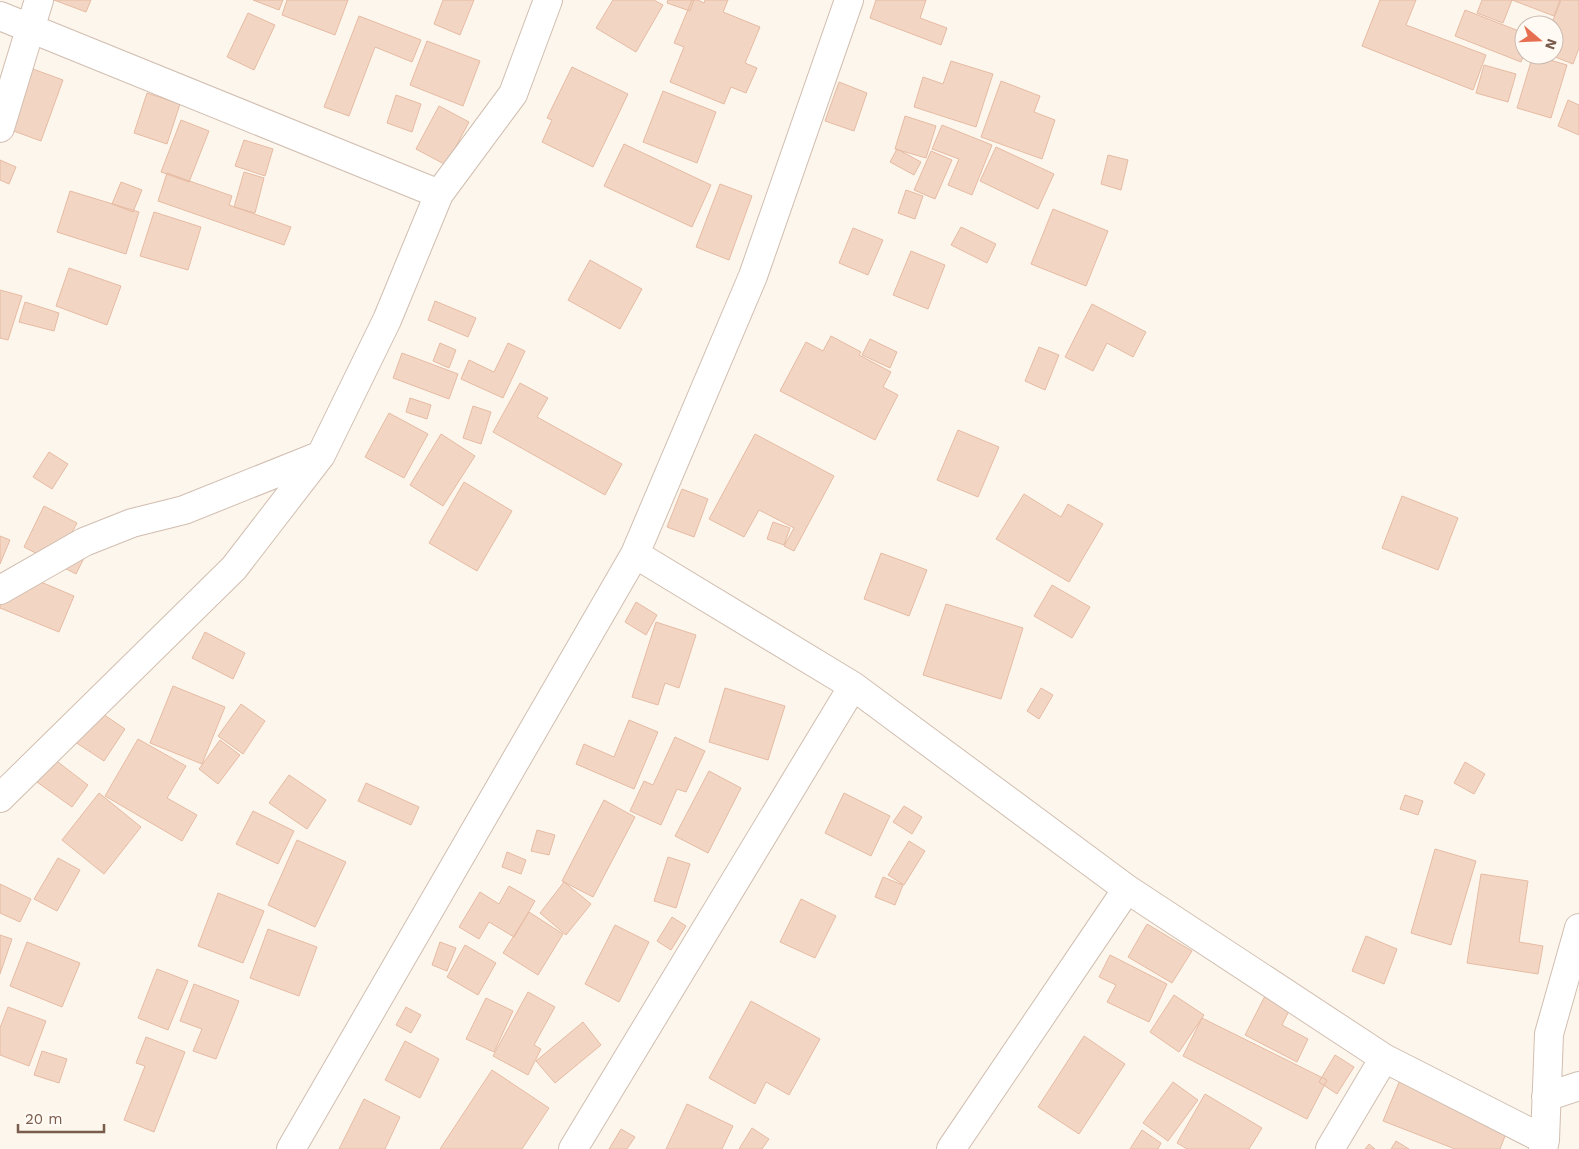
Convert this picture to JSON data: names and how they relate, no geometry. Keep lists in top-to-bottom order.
{
  "scale_bar": "20 m",
  "north": "right"
}
